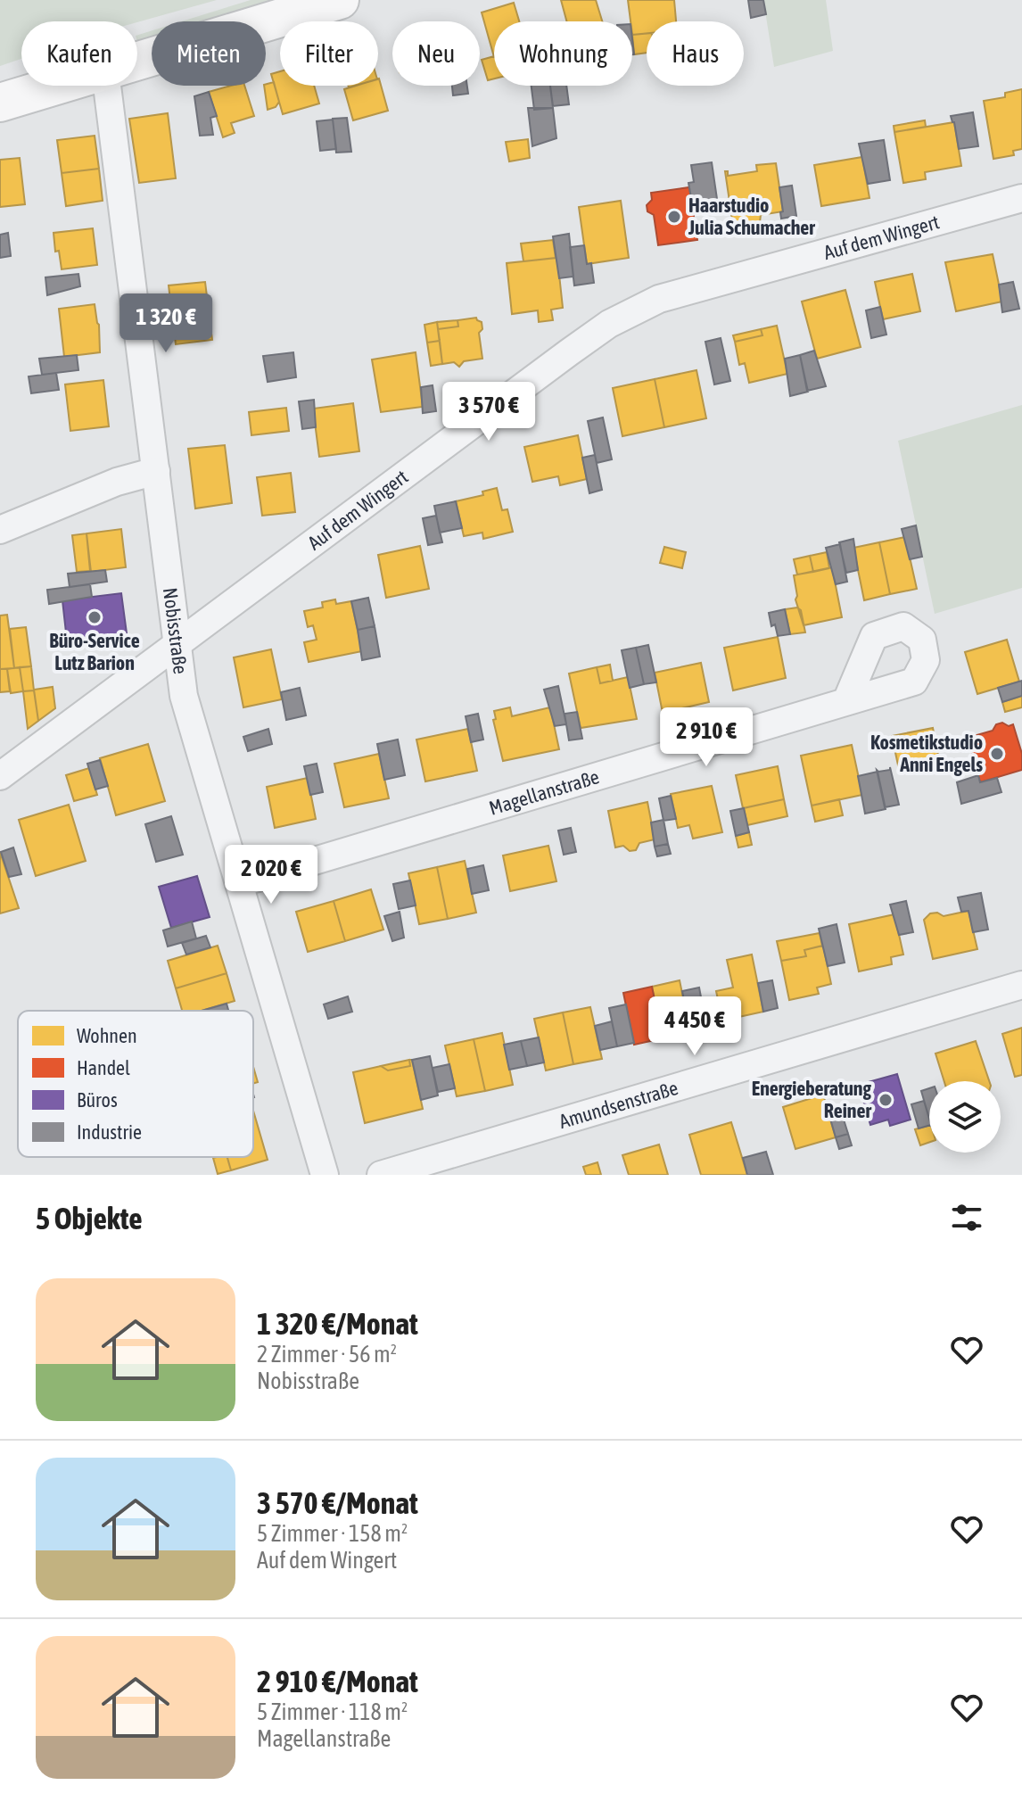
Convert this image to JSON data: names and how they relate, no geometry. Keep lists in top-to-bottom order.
{
  "streets": {
    "street": [
      "Auf dem Wingert",
      "Nobisstraße",
      "Magellanstraße",
      "Amundsenstraße"
    ]
  },
  "crossings": [
    ["Auf dem Wingert", "Nobisstraße"],
    ["Nobisstraße", "Magellanstraße"]
  ],
  "places": [
    "Haarstudio Julia Schumacher",
    "Büro-Service Lutz Barion",
    "Kosmetikstudio Anni Engels",
    "Energieberatung Reiner"
  ],
  "legend": [
    "Wohnen",
    "Handel",
    "Büros",
    "Industrie"
  ],
  "page": {
    "chip": [
      "Kaufen",
      "Mieten",
      "Filter",
      "Neu",
      "Wohnung",
      "Haus"
    ],
    "price": [
      "1 320 €",
      "3 570 €",
      "2 910 €",
      "2 020 €",
      "4 450 €"
    ],
    "heading": "5 Objekte",
    "list": [
      {
        "name": "1 320 €/Monat",
        "note": "2 Zimmer · 56 m² · Nobisstraße"
      },
      {
        "name": "3 570 €/Monat",
        "note": "5 Zimmer · 158 m² · Auf dem Wingert"
      },
      {
        "name": "2 910 €/Monat",
        "note": "5 Zimmer · 118 m² · Magellanstraße"
      }
    ]
  }
}
